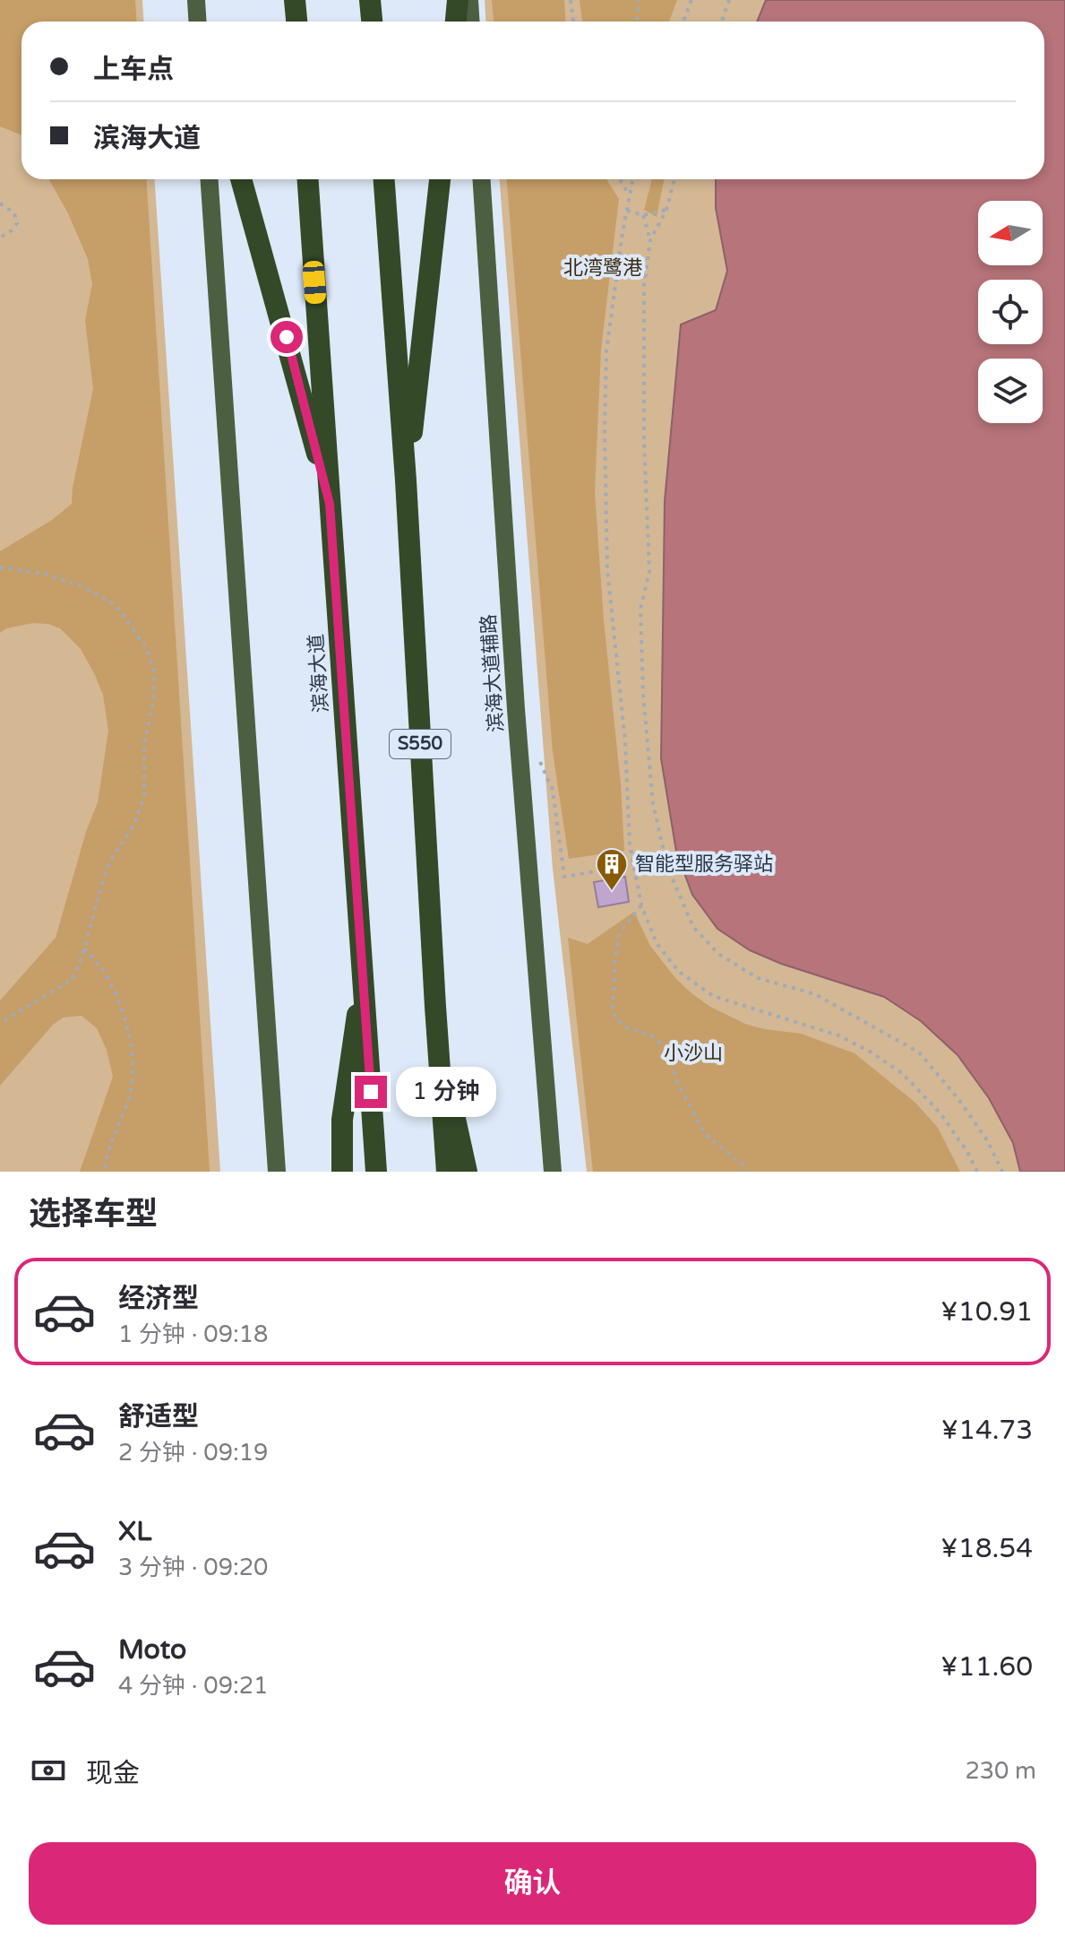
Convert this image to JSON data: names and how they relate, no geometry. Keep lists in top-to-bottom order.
{
  "streets": {
    "highway": ["滨海大道", "S550"],
    "main road": ["滨海大道辅路"]
  },
  "parks": ["北湾鹭港", "小沙山"],
  "places": {
    "building": ["智能型服务驿站"]
  },
  "north": "left",
  "page": {
    "banner": ["上车点", "滨海大道"],
    "bubble": "1 分钟",
    "heading": "选择车型",
    "list": [
      {
        "name": "经济型",
        "note": "1 分钟 · 09:18",
        "value": "¥10.91"
      },
      {
        "name": "舒适型",
        "note": "2 分钟 · 09:19",
        "value": "¥14.73"
      },
      {
        "name": "XL",
        "note": "3 分钟 · 09:20",
        "value": "¥18.54"
      },
      {
        "name": "Moto",
        "note": "4 分钟 · 09:21",
        "value": "¥11.60"
      }
    ],
    "pay": ["现金", "230 m"],
    "buttons": "确认"
  }
}
